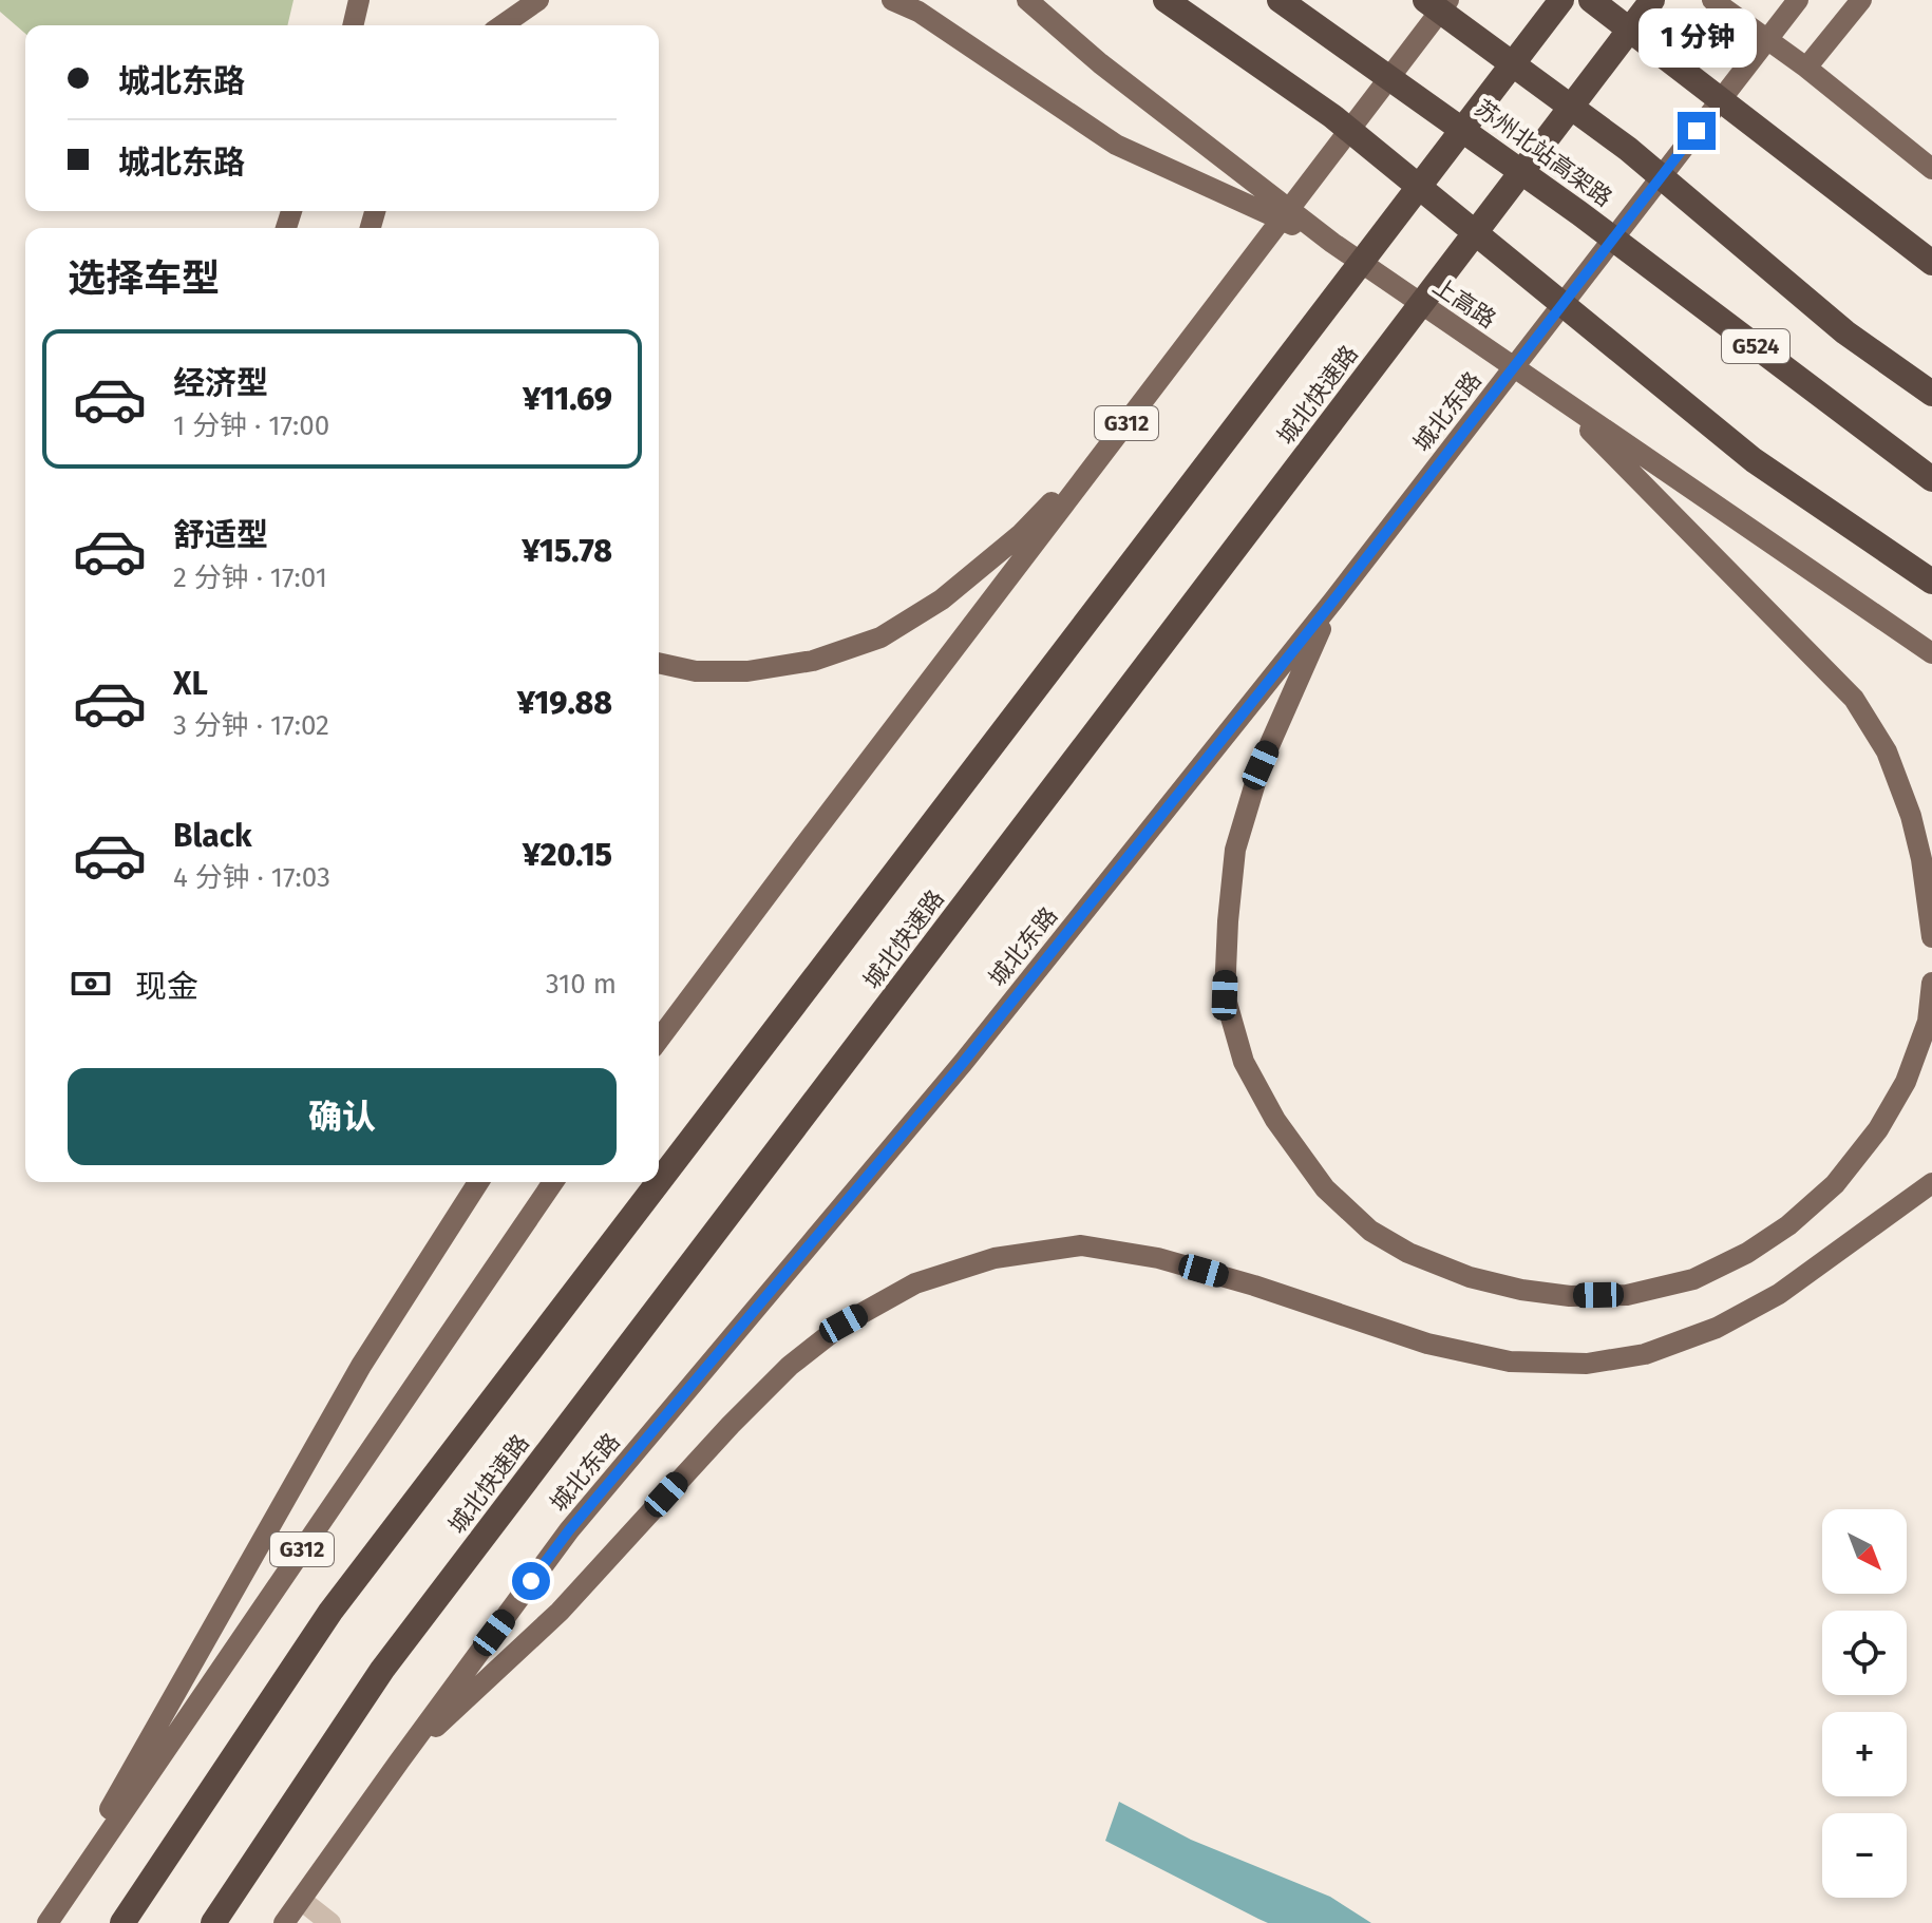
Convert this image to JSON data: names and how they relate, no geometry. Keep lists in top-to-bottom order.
{
  "streets": {
    "highway": ["苏州北站高架路", "G524", "城北快速路"],
    "main road": ["上高路", "城北东路", "G312"]
  },
  "north": "bottom right",
  "page": {
    "bubble": "1 分钟",
    "banner": ["城北东路", "城北东路"],
    "heading": "选择车型",
    "list": [
      {
        "name": "经济型",
        "note": "1 分钟 · 17:00",
        "value": "¥11.69"
      },
      {
        "name": "舒适型",
        "note": "2 分钟 · 17:01",
        "value": "¥15.78"
      },
      {
        "name": "XL",
        "note": "3 分钟 · 17:02",
        "value": "¥19.88"
      },
      {
        "name": "Black",
        "note": "4 分钟 · 17:03",
        "value": "¥20.15"
      }
    ],
    "pay": ["现金", "310 m"],
    "buttons": "确认",
    "map_buttons": ["+", "−"]
  }
}
